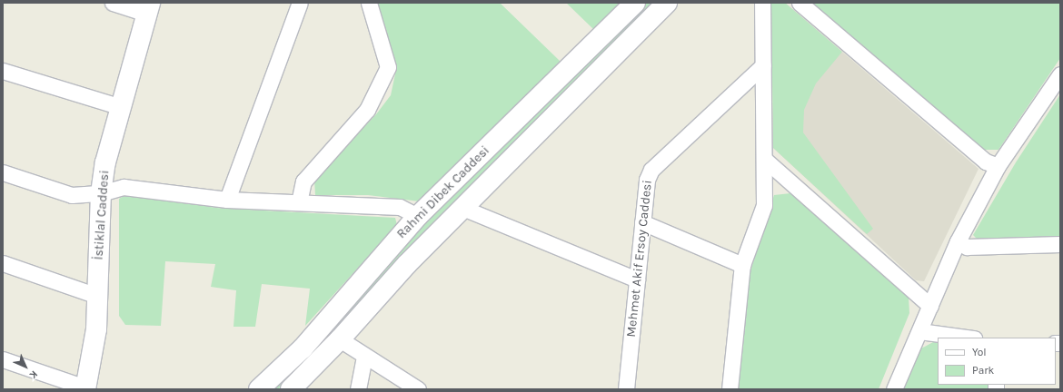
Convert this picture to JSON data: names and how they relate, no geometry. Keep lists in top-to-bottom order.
{
  "streets": {
    "main road": ["Rahmi Dibek Caddesi", "İstiklal Caddesi"],
    "street": ["Mehmet Akif Ersoy Caddesi"]
  },
  "legend": ["Yol", "Park"],
  "north": "bottom right"
}
